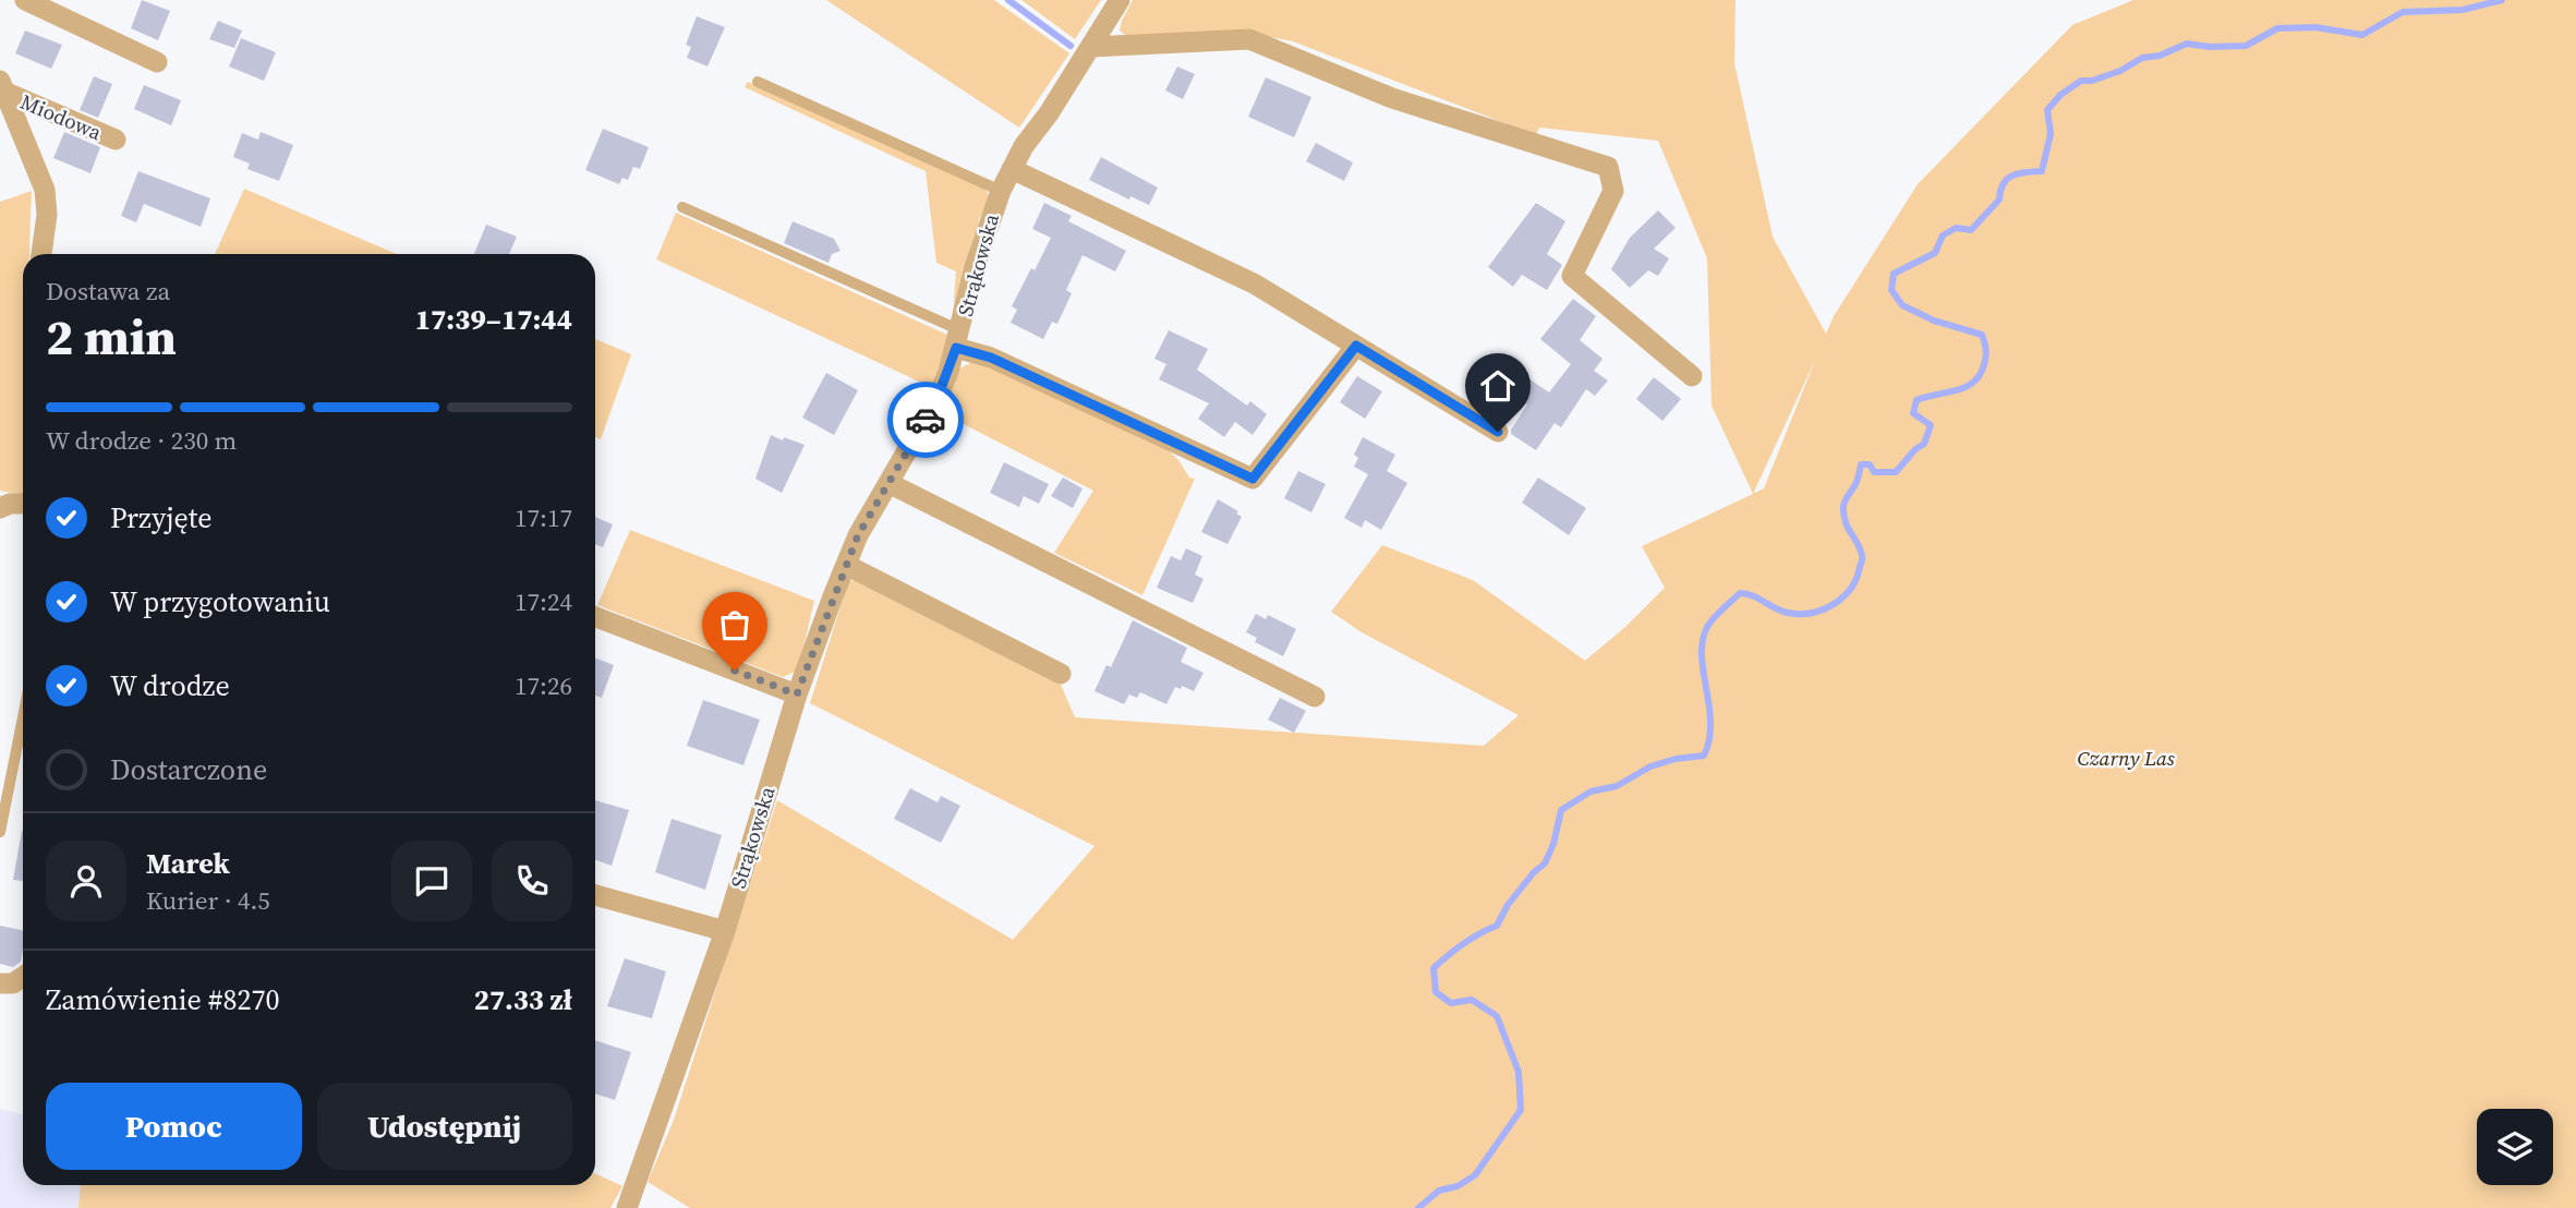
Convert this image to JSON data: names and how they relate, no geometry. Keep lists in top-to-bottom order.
{
  "streets": {
    "street": ["Miodowa", "Strąkowska"]
  },
  "parks": ["Czarny Las"],
  "page": {
    "heading": ["2 min", "Dostawa za", "17:39–17:44"],
    "panel": [
      "Marek",
      "Kurier · 4.5",
      "Zamówienie #8270",
      "27.33 zł"
    ],
    "bar": "W drodze · 230 m",
    "list": [
      ["Przyjęte", "17:17"],
      ["W przygotowaniu", "17:24"],
      ["W drodze", "17:26"],
      "Dostarczone"
    ],
    "buttons": ["Pomoc", "Udostępnij"]
  }
}
